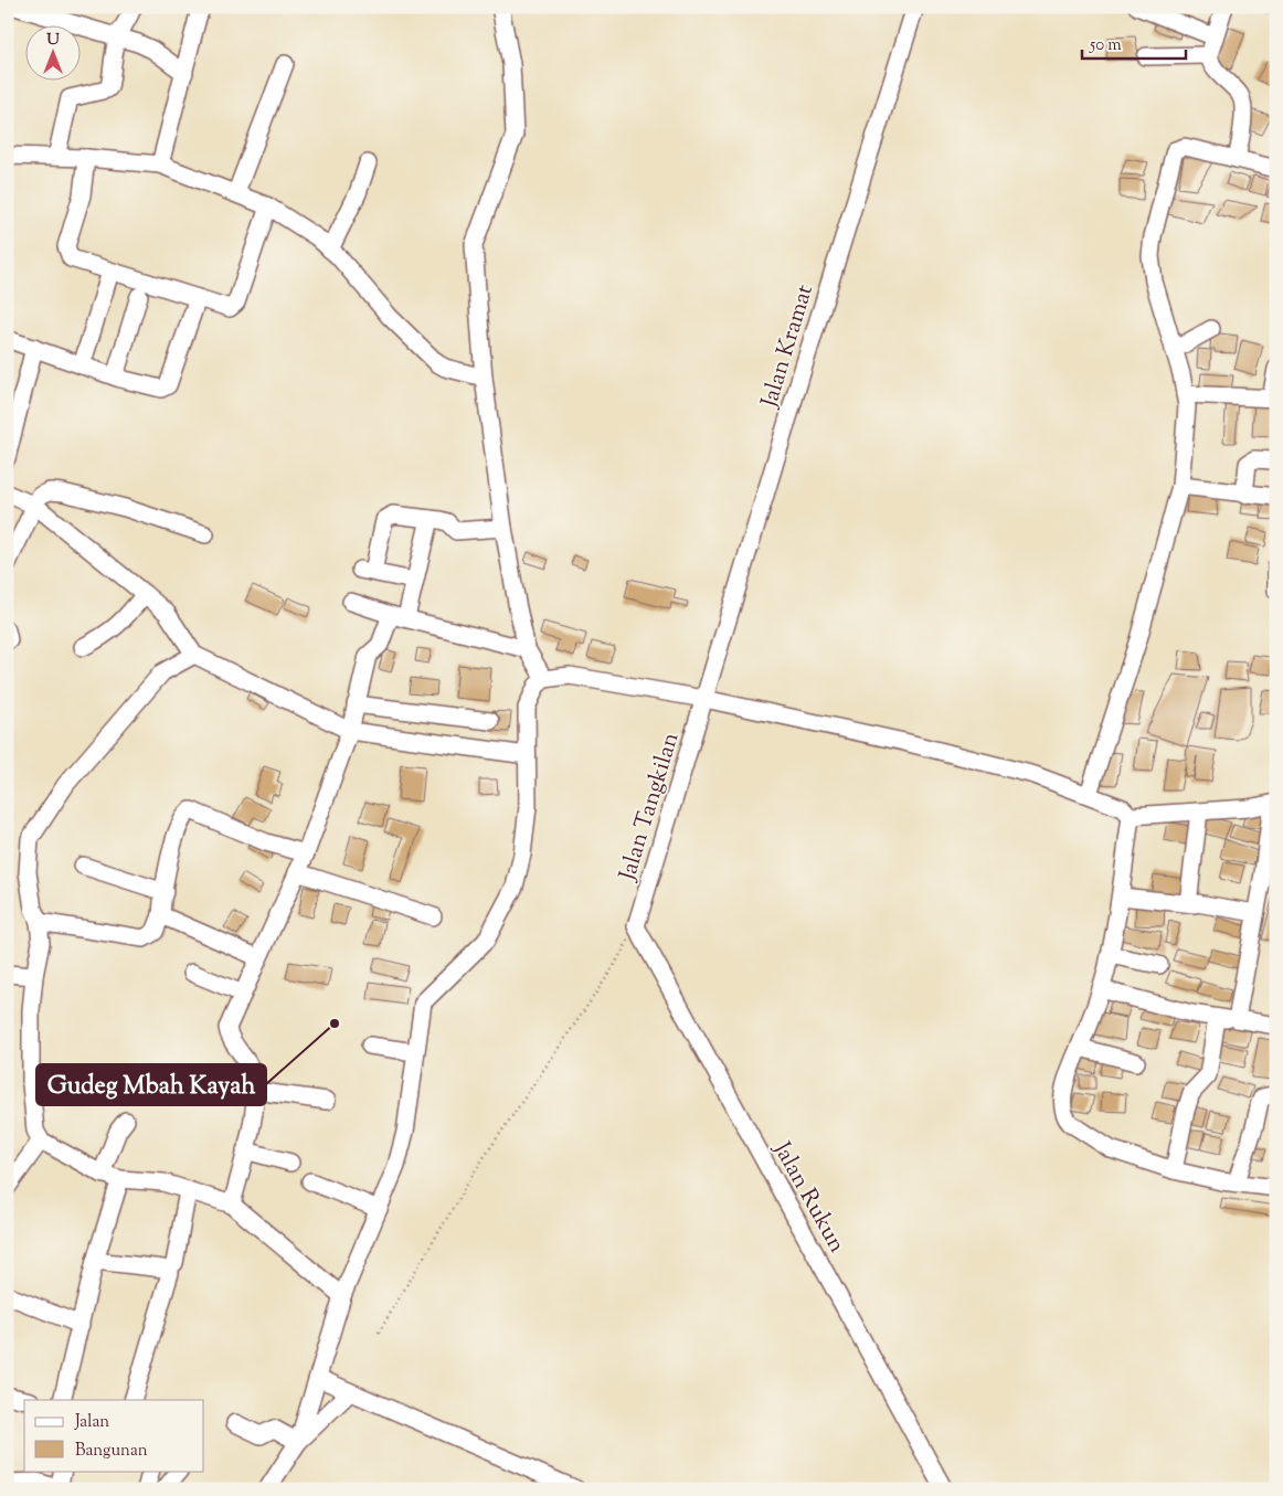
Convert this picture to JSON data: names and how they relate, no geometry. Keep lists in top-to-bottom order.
{
  "streets": {
    "street": ["Jalan Kramat", "Jalan Tangkilan", "Jalan Rukun"]
  },
  "crossings": [
    ["Jalan Kramat", "Jalan Tangkilan"],
    ["Jalan Tangkilan", "Jalan Rukun"]
  ],
  "places": ["Gudeg Mbah Kayah"],
  "legend": ["Jalan", "Bangunan"],
  "scale_bar": "50 m",
  "north": "top"
}
